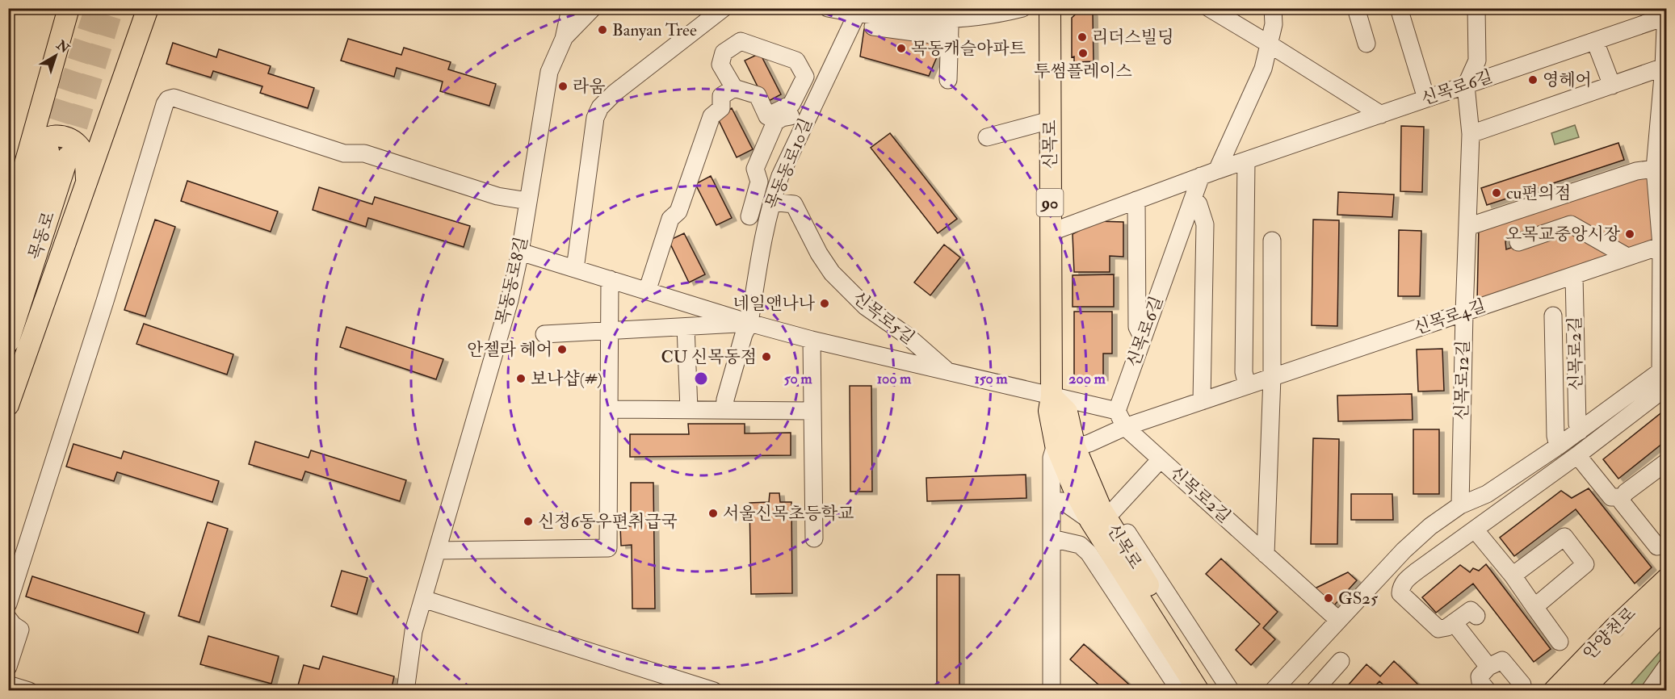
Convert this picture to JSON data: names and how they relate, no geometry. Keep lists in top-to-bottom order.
{
  "streets": {
    "main road": [
      "신목로",
      "90",
      "목동로",
      "안양천로"
    ],
    "street": [
      "신목로6길",
      "목동동로10길",
      "목동동로8길",
      "신목로4길",
      "신목로5길",
      "신목로2길",
      "신목로12길"
    ]
  },
  "crossings": [
    ["신목로6길", "신목로"],
    ["신목로6길", "신목로2길"],
    ["신목로6길", "신목로12길"],
    ["신목로", "신목로4길"],
    ["신목로", "신목로5길"],
    ["목동동로10길", "신목로5길"],
    ["목동동로8길", "신목로5길"],
    ["신목로4길", "신목로2길"],
    ["신목로4길", "신목로12길"]
  ],
  "places": [
    "Banyan Tree",
    "리더스빌딩",
    "목동캐슬아파트",
    "투썸플레이스",
    "영헤어",
    "라움",
    "cu편의점",
    "오목교중앙시장",
    "네일앤나나",
    "안젤라 헤어",
    "CU 신목동점",
    "보나샵(#)",
    "서울신목초등학교",
    "신정6동우편취급국",
    "GS25"
  ],
  "north": "top right",
  "rings": [
    "50 m",
    "100 m",
    "150 m",
    "200 m"
  ]
}
